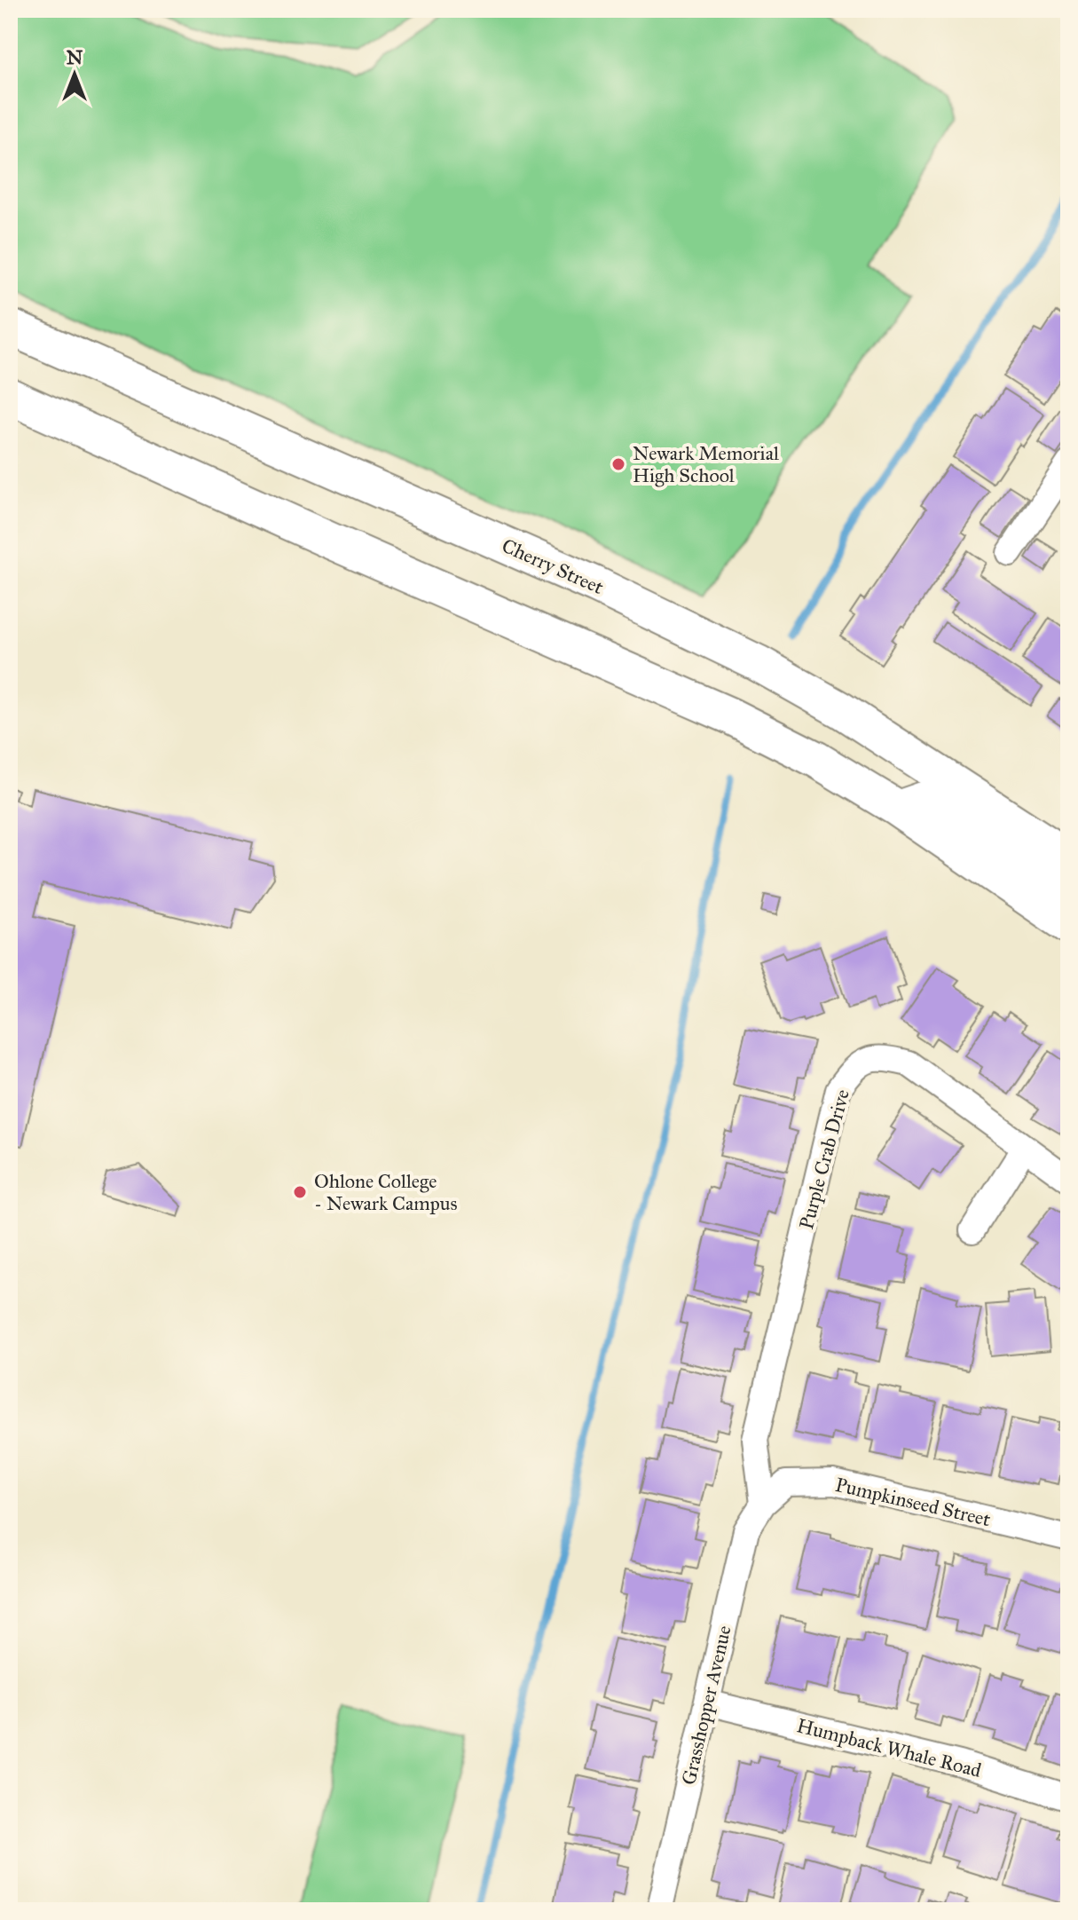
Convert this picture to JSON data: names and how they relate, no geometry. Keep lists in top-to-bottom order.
{
  "streets": {
    "main road": ["Cherry Street"],
    "street": [
      "Purple Crab Drive",
      "Pumpkinseed Street",
      "Grasshopper Avenue",
      "Humpback Whale Road"
    ]
  },
  "crossings": [
    ["Purple Crab Drive", "Pumpkinseed Street"],
    ["Purple Crab Drive", "Grasshopper Avenue"],
    ["Pumpkinseed Street", "Grasshopper Avenue"],
    ["Grasshopper Avenue", "Humpback Whale Road"]
  ],
  "places": ["Newark Memorial High School", "Ohlone College - Newark Campus"],
  "north": "top"
}
